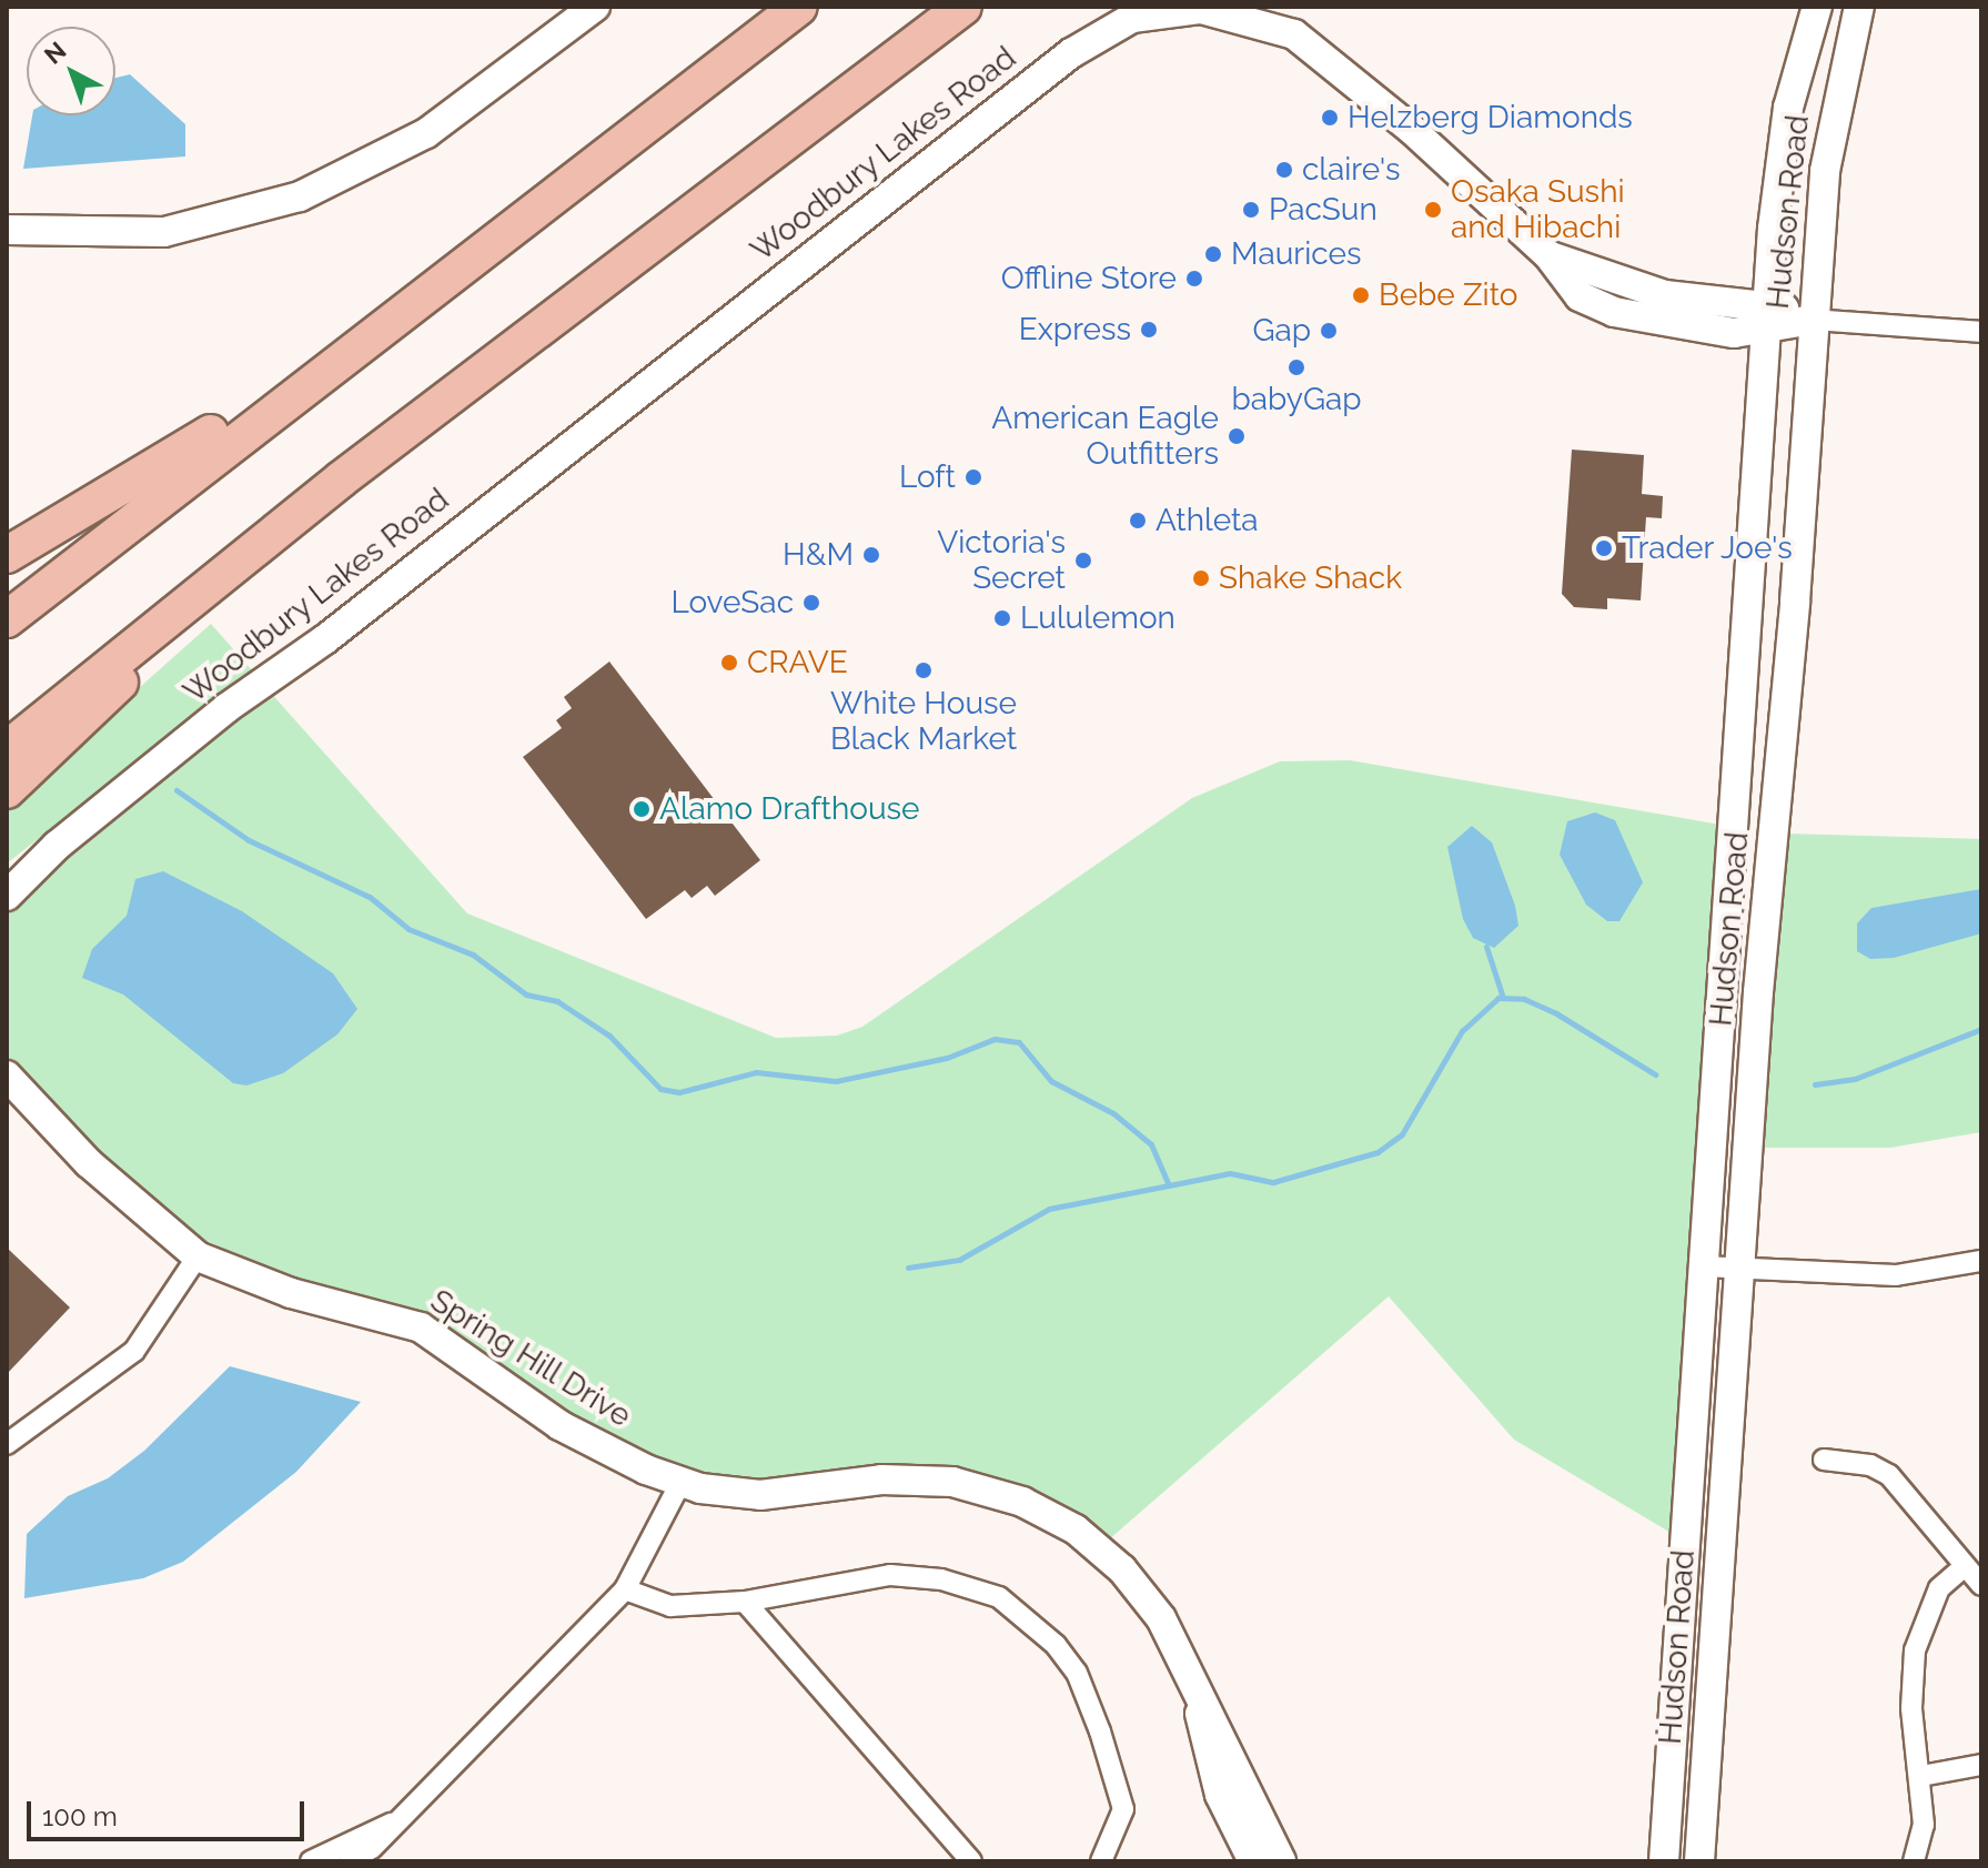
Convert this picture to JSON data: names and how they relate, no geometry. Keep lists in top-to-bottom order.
{
  "streets": {
    "street": ["Woodbury Lakes Road", "Hudson Road", "Spring Hill Drive"]
  },
  "crossings": [
    ["Woodbury Lakes Road", "Hudson Road"]
  ],
  "places": [
    "Helzberg Diamonds",
    "claire's",
    "PacSun",
    "Osaka Sushi and Hibachi",
    "Maurices",
    "Offline Store",
    "Bebe Zito",
    "Express",
    "Gap",
    "babyGap",
    "American Eagle Outfitters",
    "Loft",
    "Athleta",
    "Trader Joe's",
    "H&M",
    "Victoria's Secret",
    "Shake Shack",
    "LoveSac",
    "Lululemon",
    "CRAVE",
    "White House Black Market",
    "Alamo Drafthouse"
  ],
  "scale_bar": "100 m",
  "north": "top left"
}
